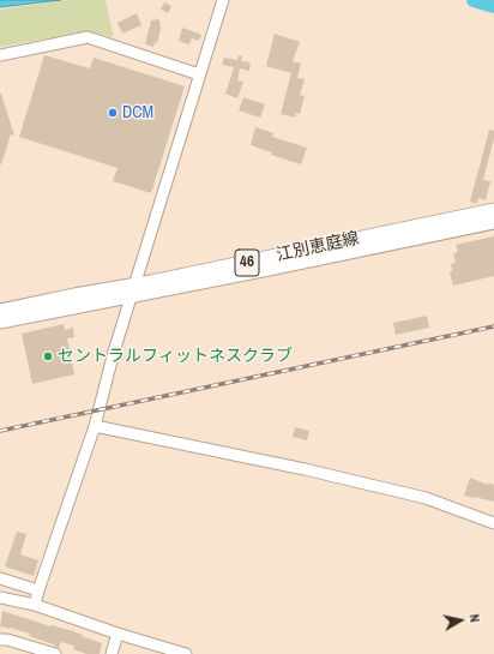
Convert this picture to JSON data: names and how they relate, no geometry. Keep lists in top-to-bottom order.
{
  "streets": {
    "main road": ["江別恵庭線", "46"]
  },
  "places": ["DCM", "セントラルフィットネスクラブ"],
  "north": "right"
}
